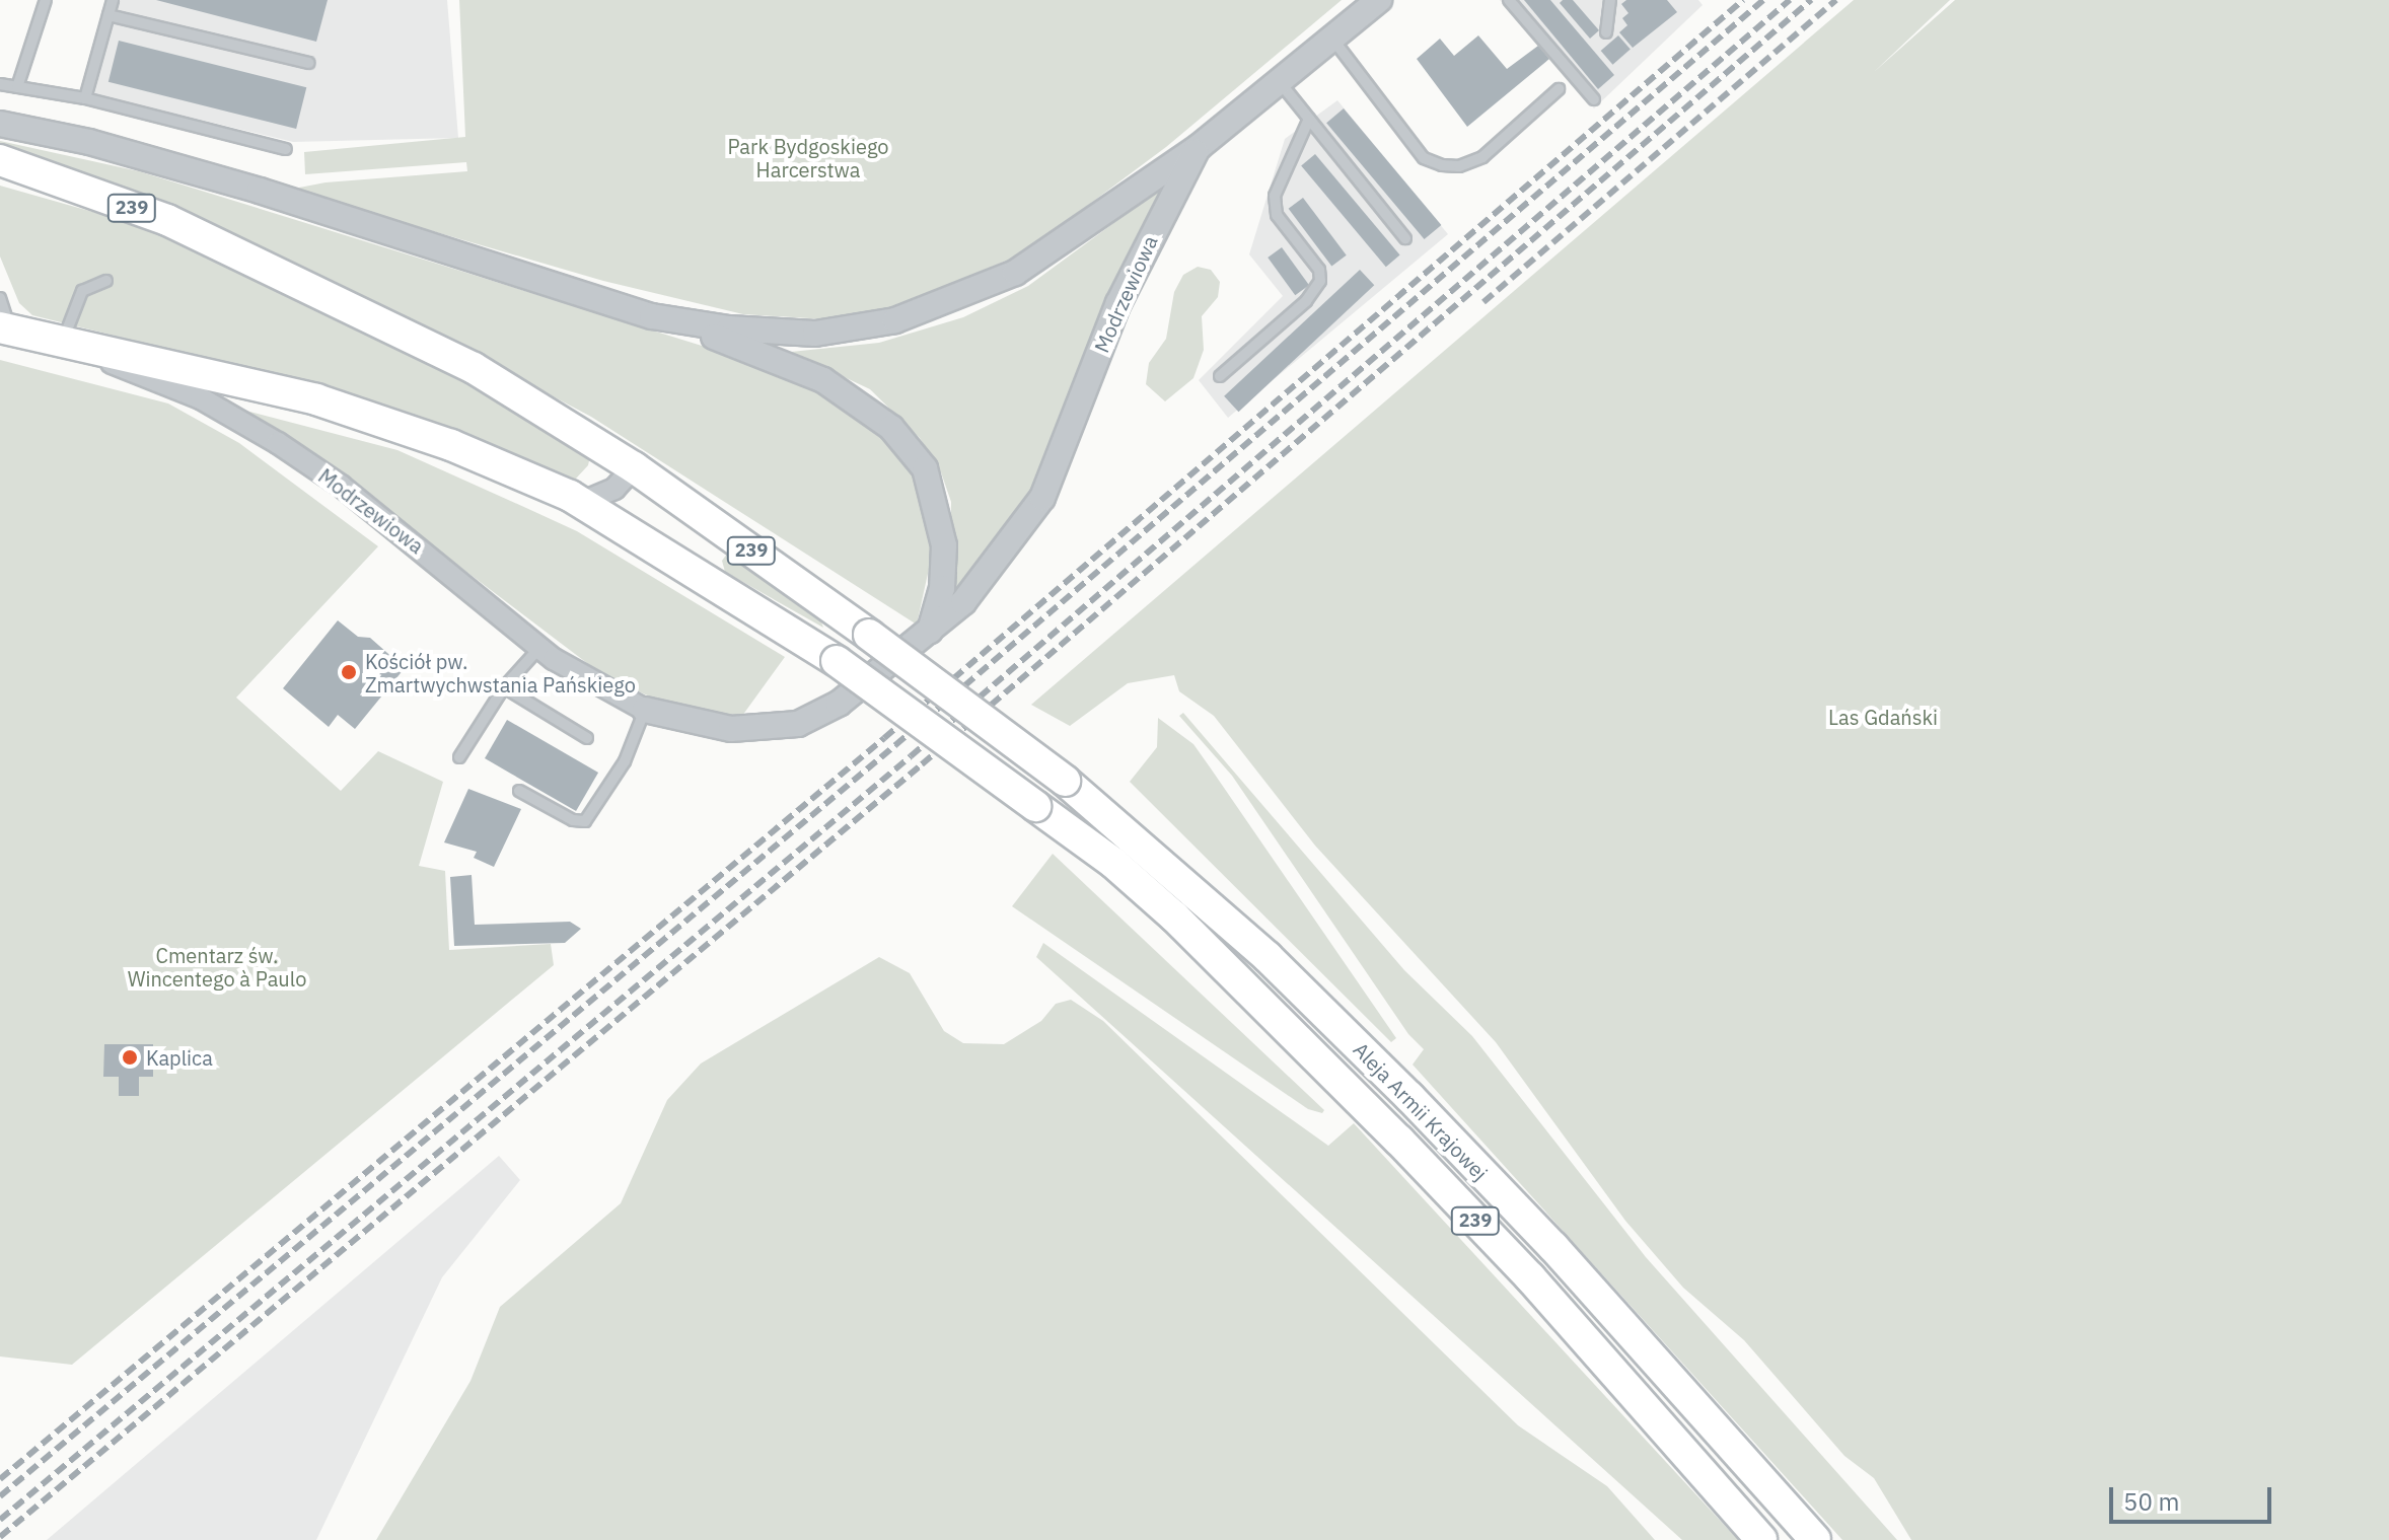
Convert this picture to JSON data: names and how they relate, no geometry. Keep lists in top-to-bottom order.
{
  "streets": {
    "main road": ["239", "Aleja Armii Krajowej"],
    "street": ["Modrzewiowa"]
  },
  "crossings": [
    ["239", "Modrzewiowa"],
    ["239", "Aleja Armii Krajowej"]
  ],
  "parks": ["Park Bydgoskiego Harcerstwa", "Las Gdański", "Cmentarz św. Wincentego à Paulo"],
  "places": ["Kościół pw. Zmartwychwstania Pańskiego", "Kaplica"],
  "scale_bar": "50 m"
}
